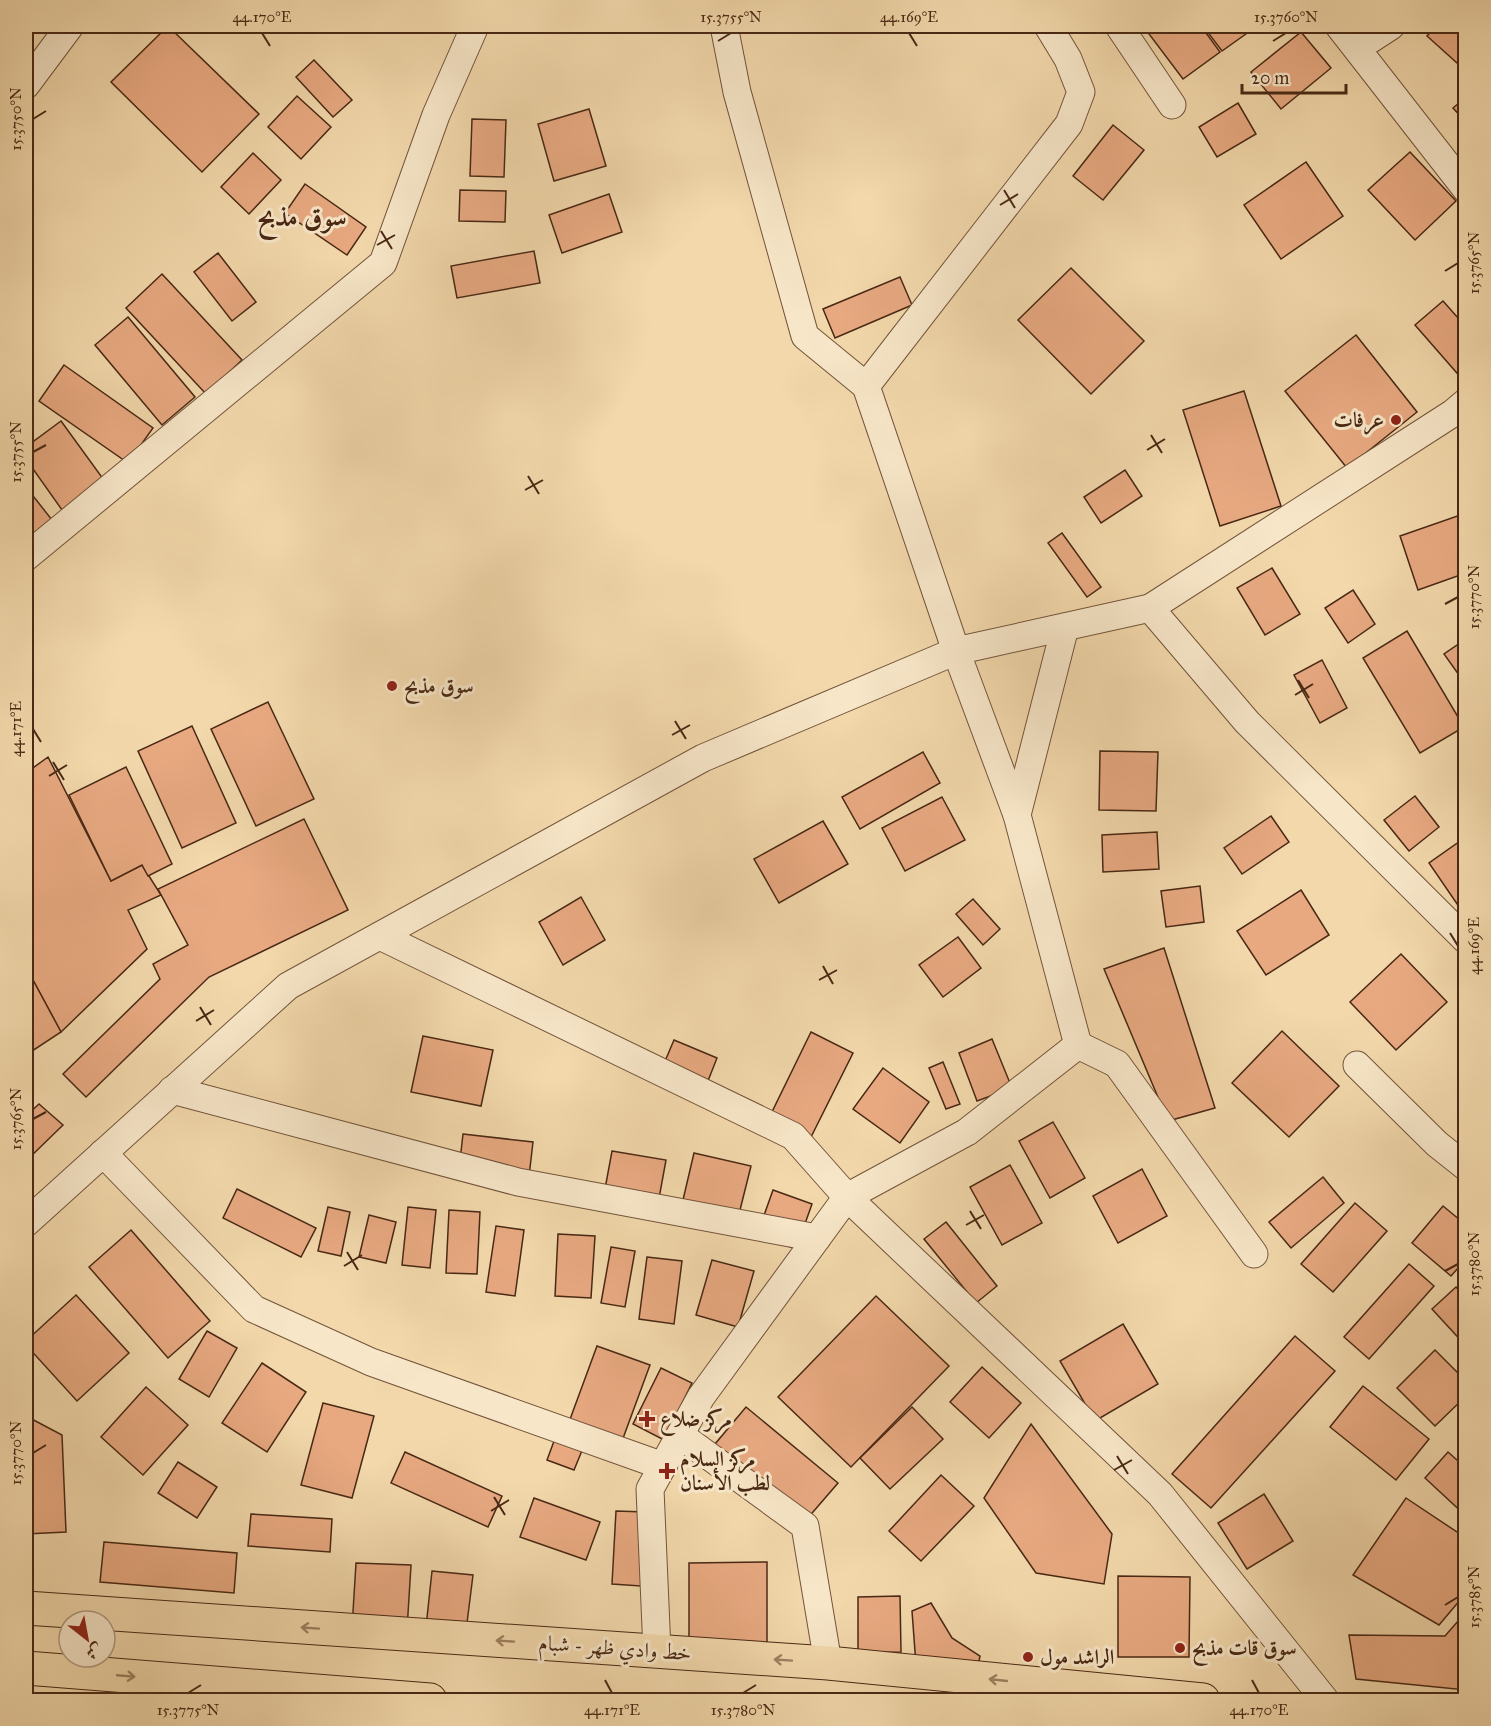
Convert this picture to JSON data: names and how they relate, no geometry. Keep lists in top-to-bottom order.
{
  "streets": {
    "main road": ["خط وادي ظهر - شبام"]
  },
  "districts": ["سوق مذبح"],
  "places": {
    "other": [
      "عرفات",
      "سوق مذبح",
      "سوق قات مذبح",
      "الراشد مول"
    ],
    "health": ["مركز ضلاع", "مركز السلام لطب الأسنان"]
  },
  "scale_bar": "20 m",
  "north": "bottom right",
  "coordinates": [
    "44.170°E",
    "15.3755°N",
    "44.169°E",
    "15.3760°N",
    "15.3750°N",
    "15.3765°N",
    "15.3770°N",
    "44.171°E",
    "15.3780°N",
    "15.3785°N",
    "15.3775°N"
  ]
}
